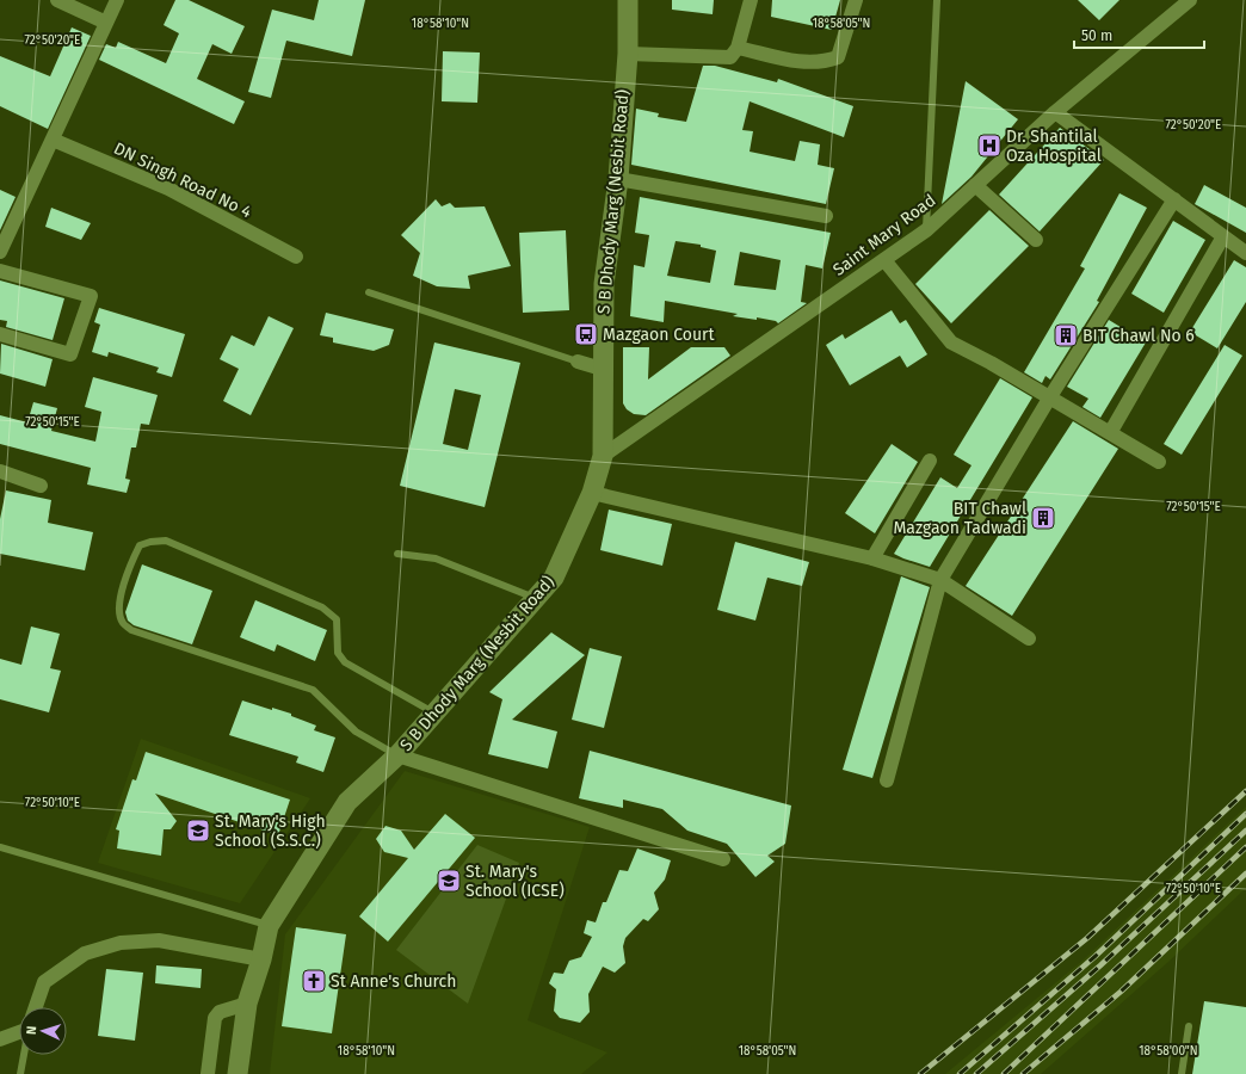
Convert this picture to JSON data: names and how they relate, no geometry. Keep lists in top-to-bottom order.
{
  "streets": {
    "main road": ["S B Dhody Marg (Nesbit Road)"],
    "street": ["DN Singh Road No 4", "Saint Mary Road"]
  },
  "crossings": [
    ["S B Dhody Marg (Nesbit Road)", "Saint Mary Road"]
  ],
  "places": {
    "hospital": ["Dr. Shantilal Oza Hospital"],
    "bus stop": ["Mazgaon Court"],
    "building": ["BIT Chawl No 6", "BIT Chawl Mazgaon Tadwadi"],
    "school or university": ["St. Mary's High School (S.S.C.)", "St. Mary's School (ICSE)"],
    "church": ["St Anne's Church"]
  },
  "scale_bar": "50 m",
  "north": "left",
  "coordinates": [
    "18°58'10\"N",
    "18°58'05\"N",
    "72°50'20\"E",
    "72°50'15\"E",
    "72°50'10\"E",
    "18°58'00\"N"
  ]
}
